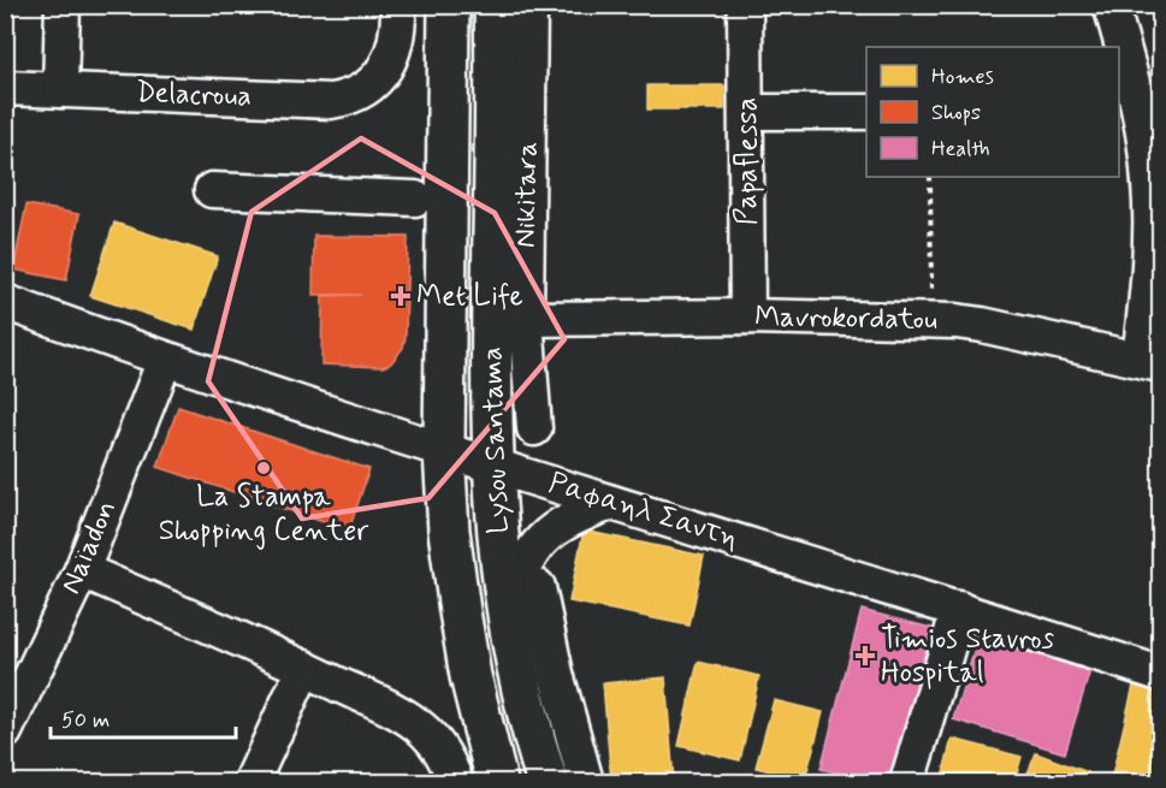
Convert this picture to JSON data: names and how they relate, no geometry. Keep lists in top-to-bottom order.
{
  "streets": {
    "main road": ["Lysou Santama"],
    "street": [
      "Delacroua",
      "Papaflessa",
      "Nikitara",
      "Mavrokordatou",
      "Ραφαηλ Σαντη",
      "Naïadon"
    ]
  },
  "crossings": [
    ["Papaflessa", "Mavrokordatou"],
    ["Nikitara", "Mavrokordatou"],
    ["Lysou Santama", "Ραφαηλ Σαντη"],
    ["Ραφαηλ Σαντη", "Naïadon"]
  ],
  "places": {
    "health": ["Met Life", "Timios Stavros Hospital"],
    "other": ["La Stampa Shopping Center"]
  },
  "legend": ["Homes", "Shops", "Health"],
  "scale_bar": "50 m"
}
